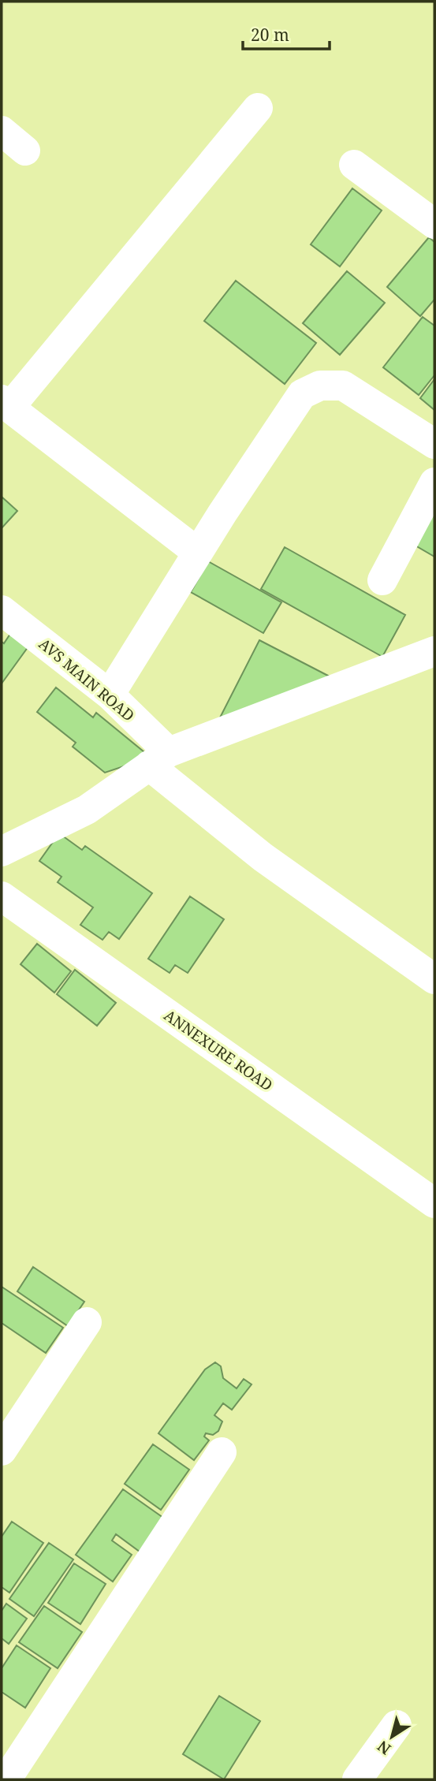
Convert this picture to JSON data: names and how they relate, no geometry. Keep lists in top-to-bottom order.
{
  "streets": {
    "street": ["AVS MAIN ROAD", "ANNEXURE ROAD"]
  },
  "scale_bar": "20 m",
  "north": "bottom left"
}
